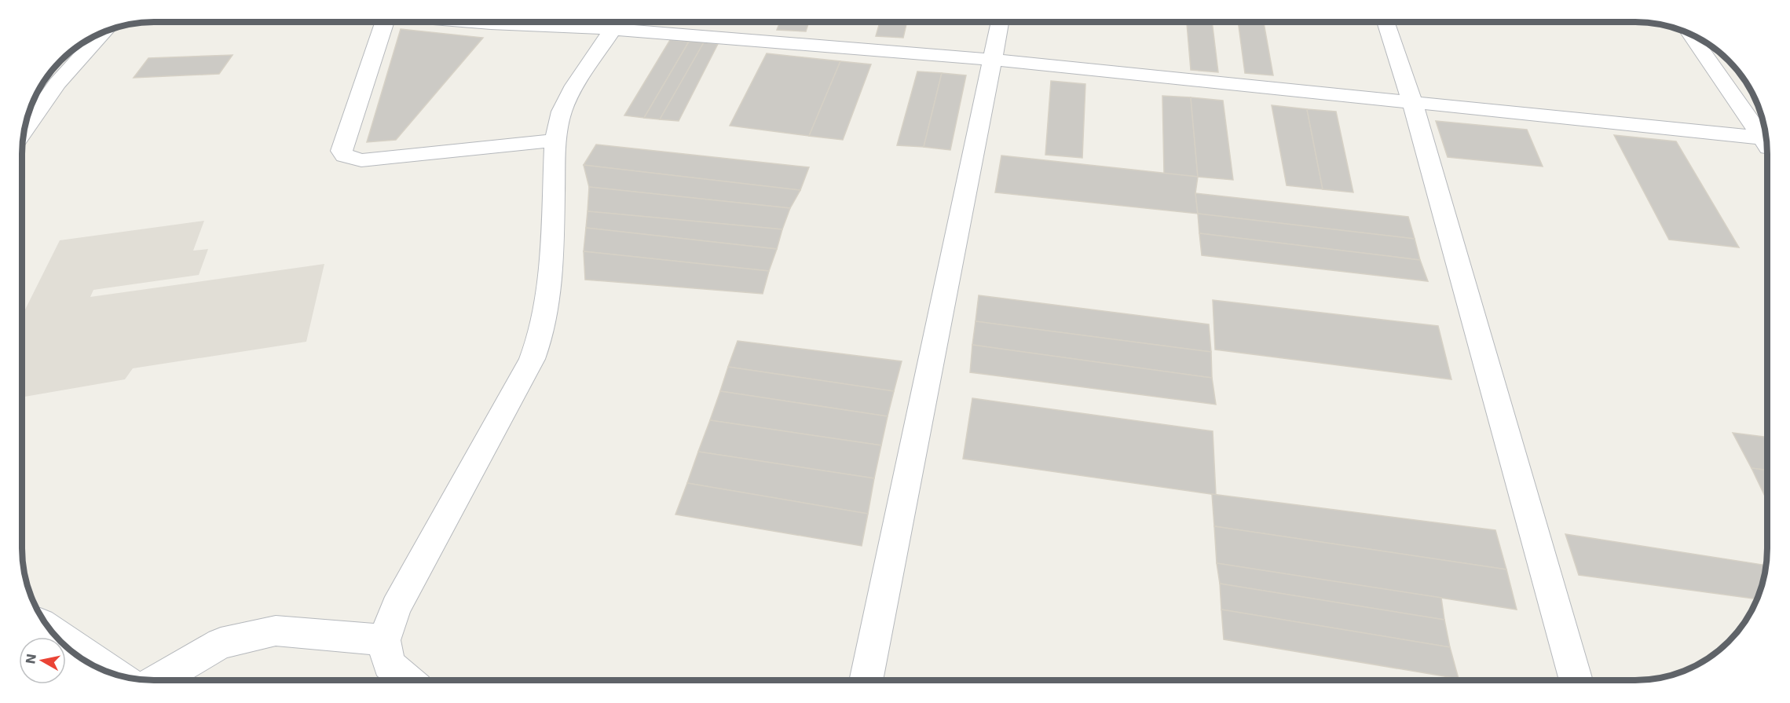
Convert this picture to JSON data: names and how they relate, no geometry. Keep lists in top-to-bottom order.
{
  "north": "left"
}
